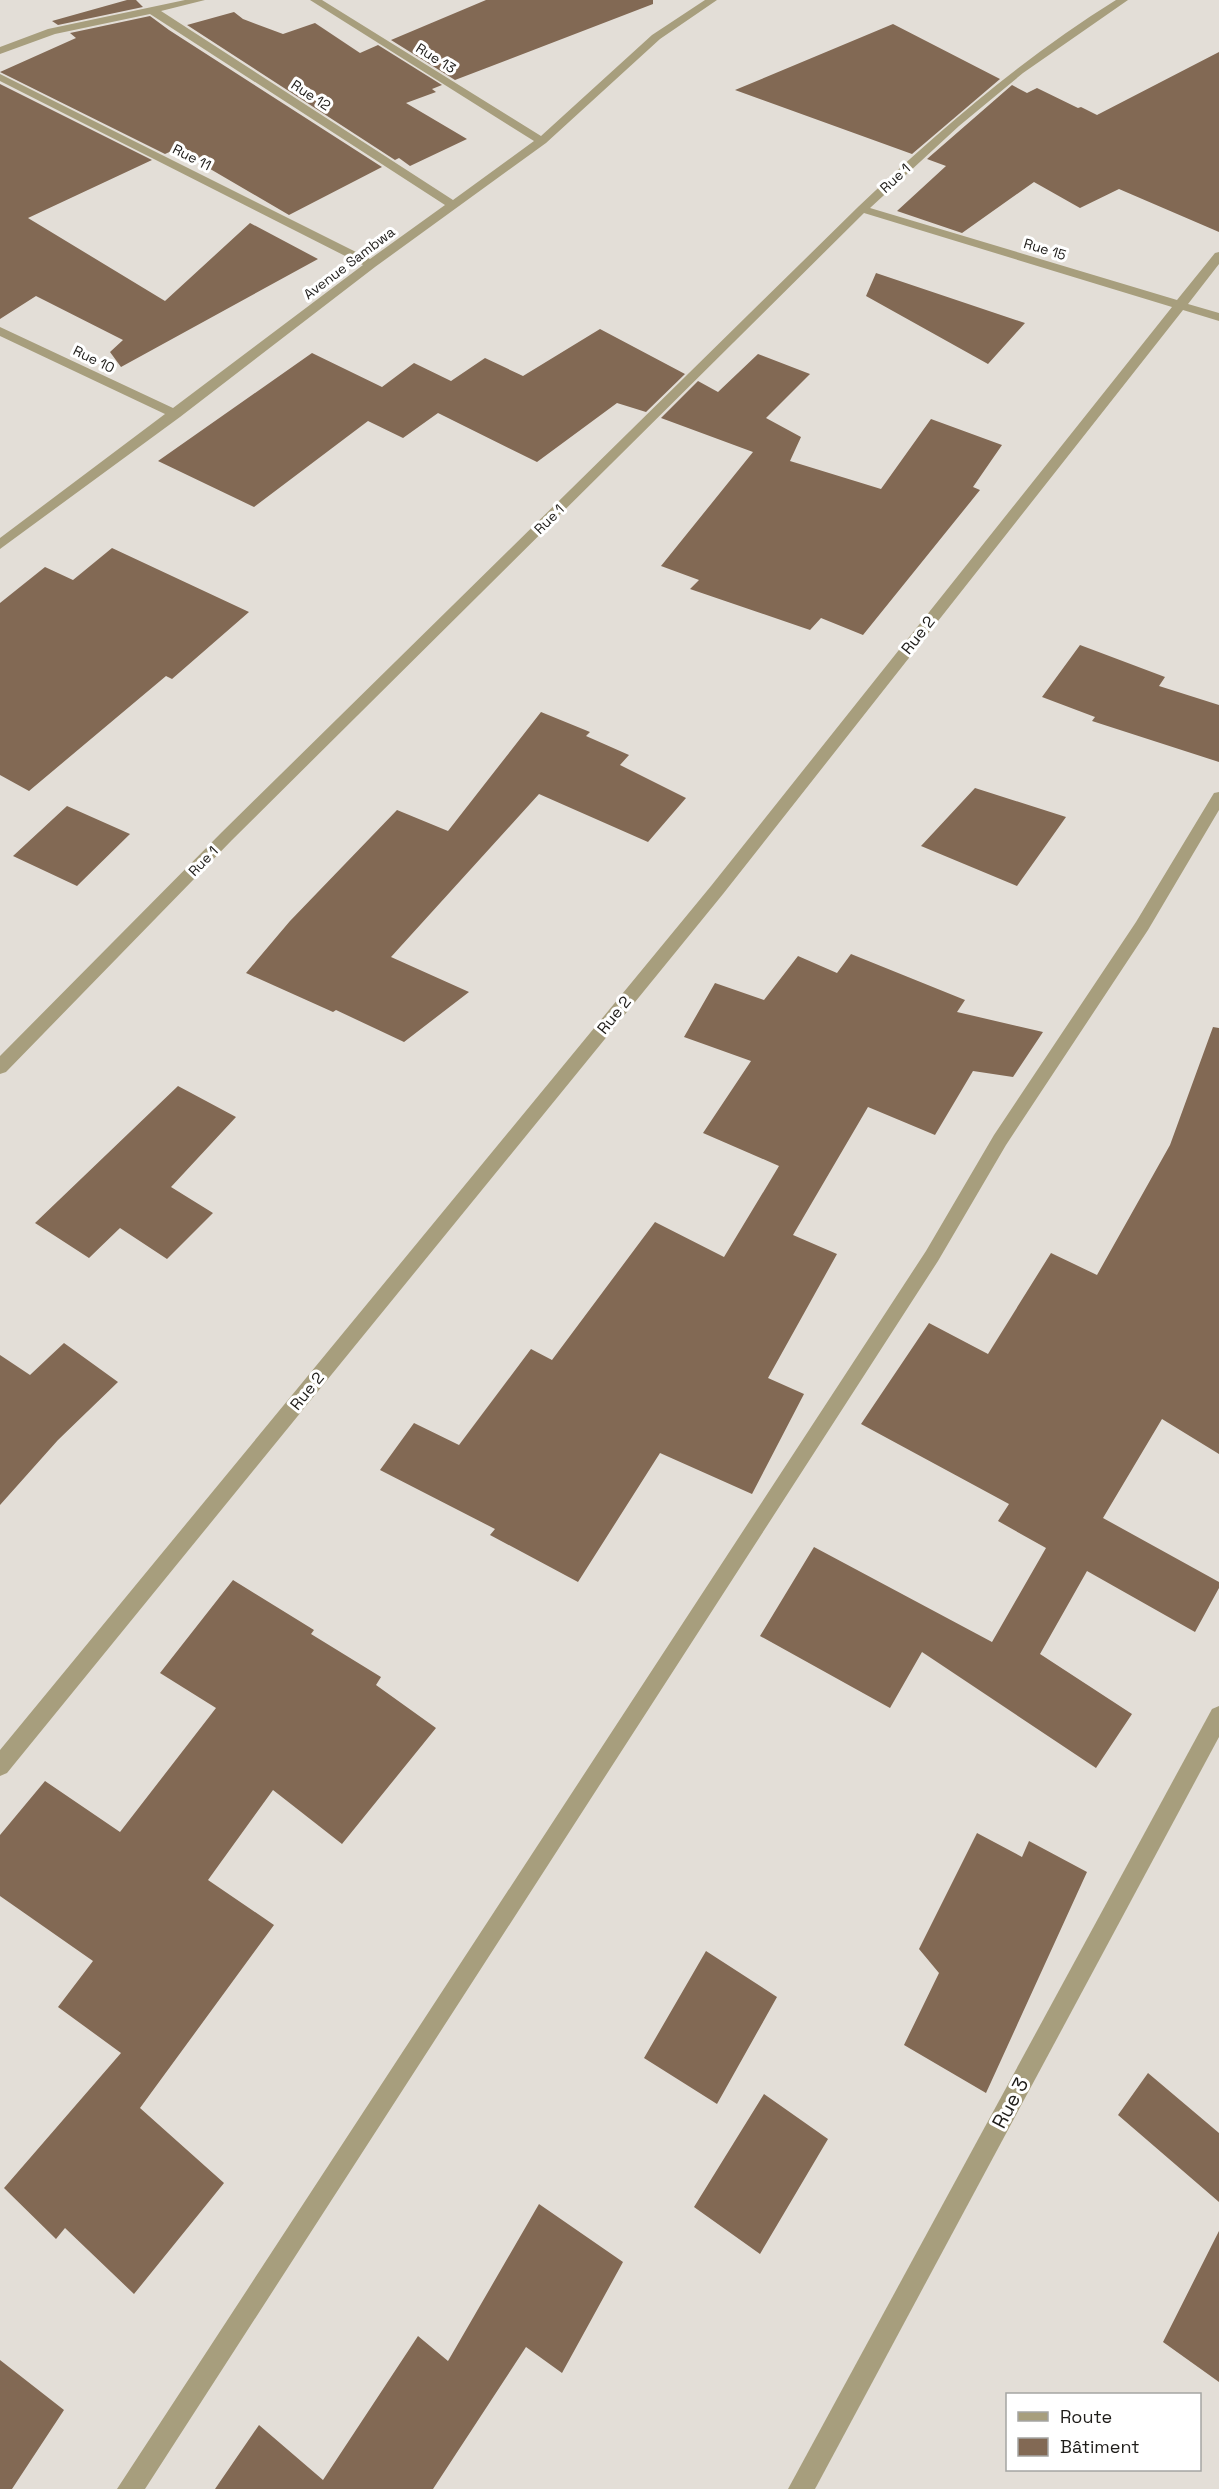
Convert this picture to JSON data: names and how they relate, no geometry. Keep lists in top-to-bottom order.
{
  "streets": {
    "street": [
      "Rue 13",
      "Rue 12",
      "Rue 11",
      "Rue 1",
      "Rue 15",
      "Avenue Sambwa",
      "Rue 10",
      "Rue 2",
      "Rue 3"
    ]
  },
  "crossings": [
    ["Rue 13", "Avenue Sambwa"],
    ["Rue 12", "Avenue Sambwa"],
    ["Rue 11", "Avenue Sambwa"],
    ["Rue 1", "Rue 15"],
    ["Rue 15", "Rue 2"],
    ["Avenue Sambwa", "Rue 10"]
  ],
  "legend": ["Route", "Bâtiment"]
}
